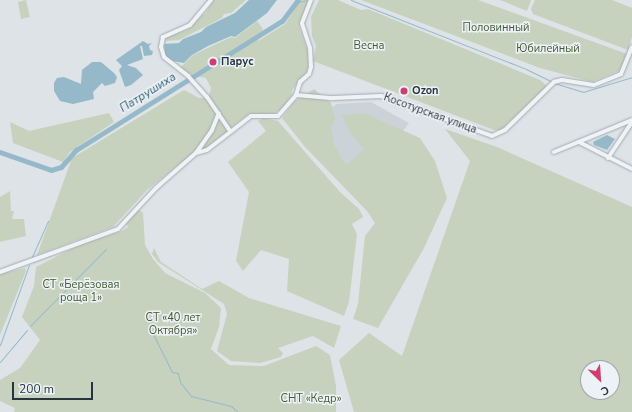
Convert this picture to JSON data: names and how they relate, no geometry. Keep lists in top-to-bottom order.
{
  "streets": {
    "street": ["Косотурская улица"]
  },
  "water": ["Патрушиха"],
  "parks": [
    "Половинный",
    "Весна",
    "Юбилейный",
    "СТ «Берёзовая роща 1»",
    "СТ «40 лет Октября»",
    "СНТ «Кедр»"
  ],
  "places": ["Парус", "Ozon"],
  "scale_bar": "200 m",
  "north": "bottom right"
}
